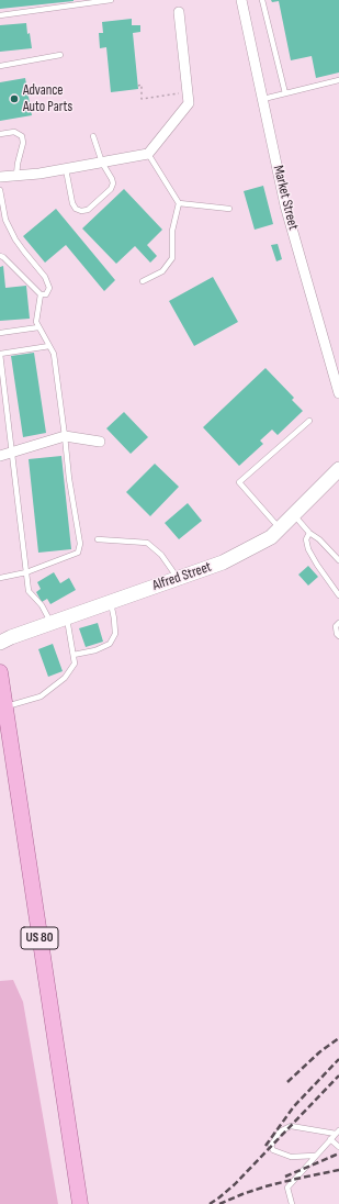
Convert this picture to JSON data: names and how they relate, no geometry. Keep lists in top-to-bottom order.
{
  "streets": {
    "main road": ["Alfred Street", "US 80"],
    "street": ["Market Street"]
  },
  "places": ["Advance Auto Parts"]
}
